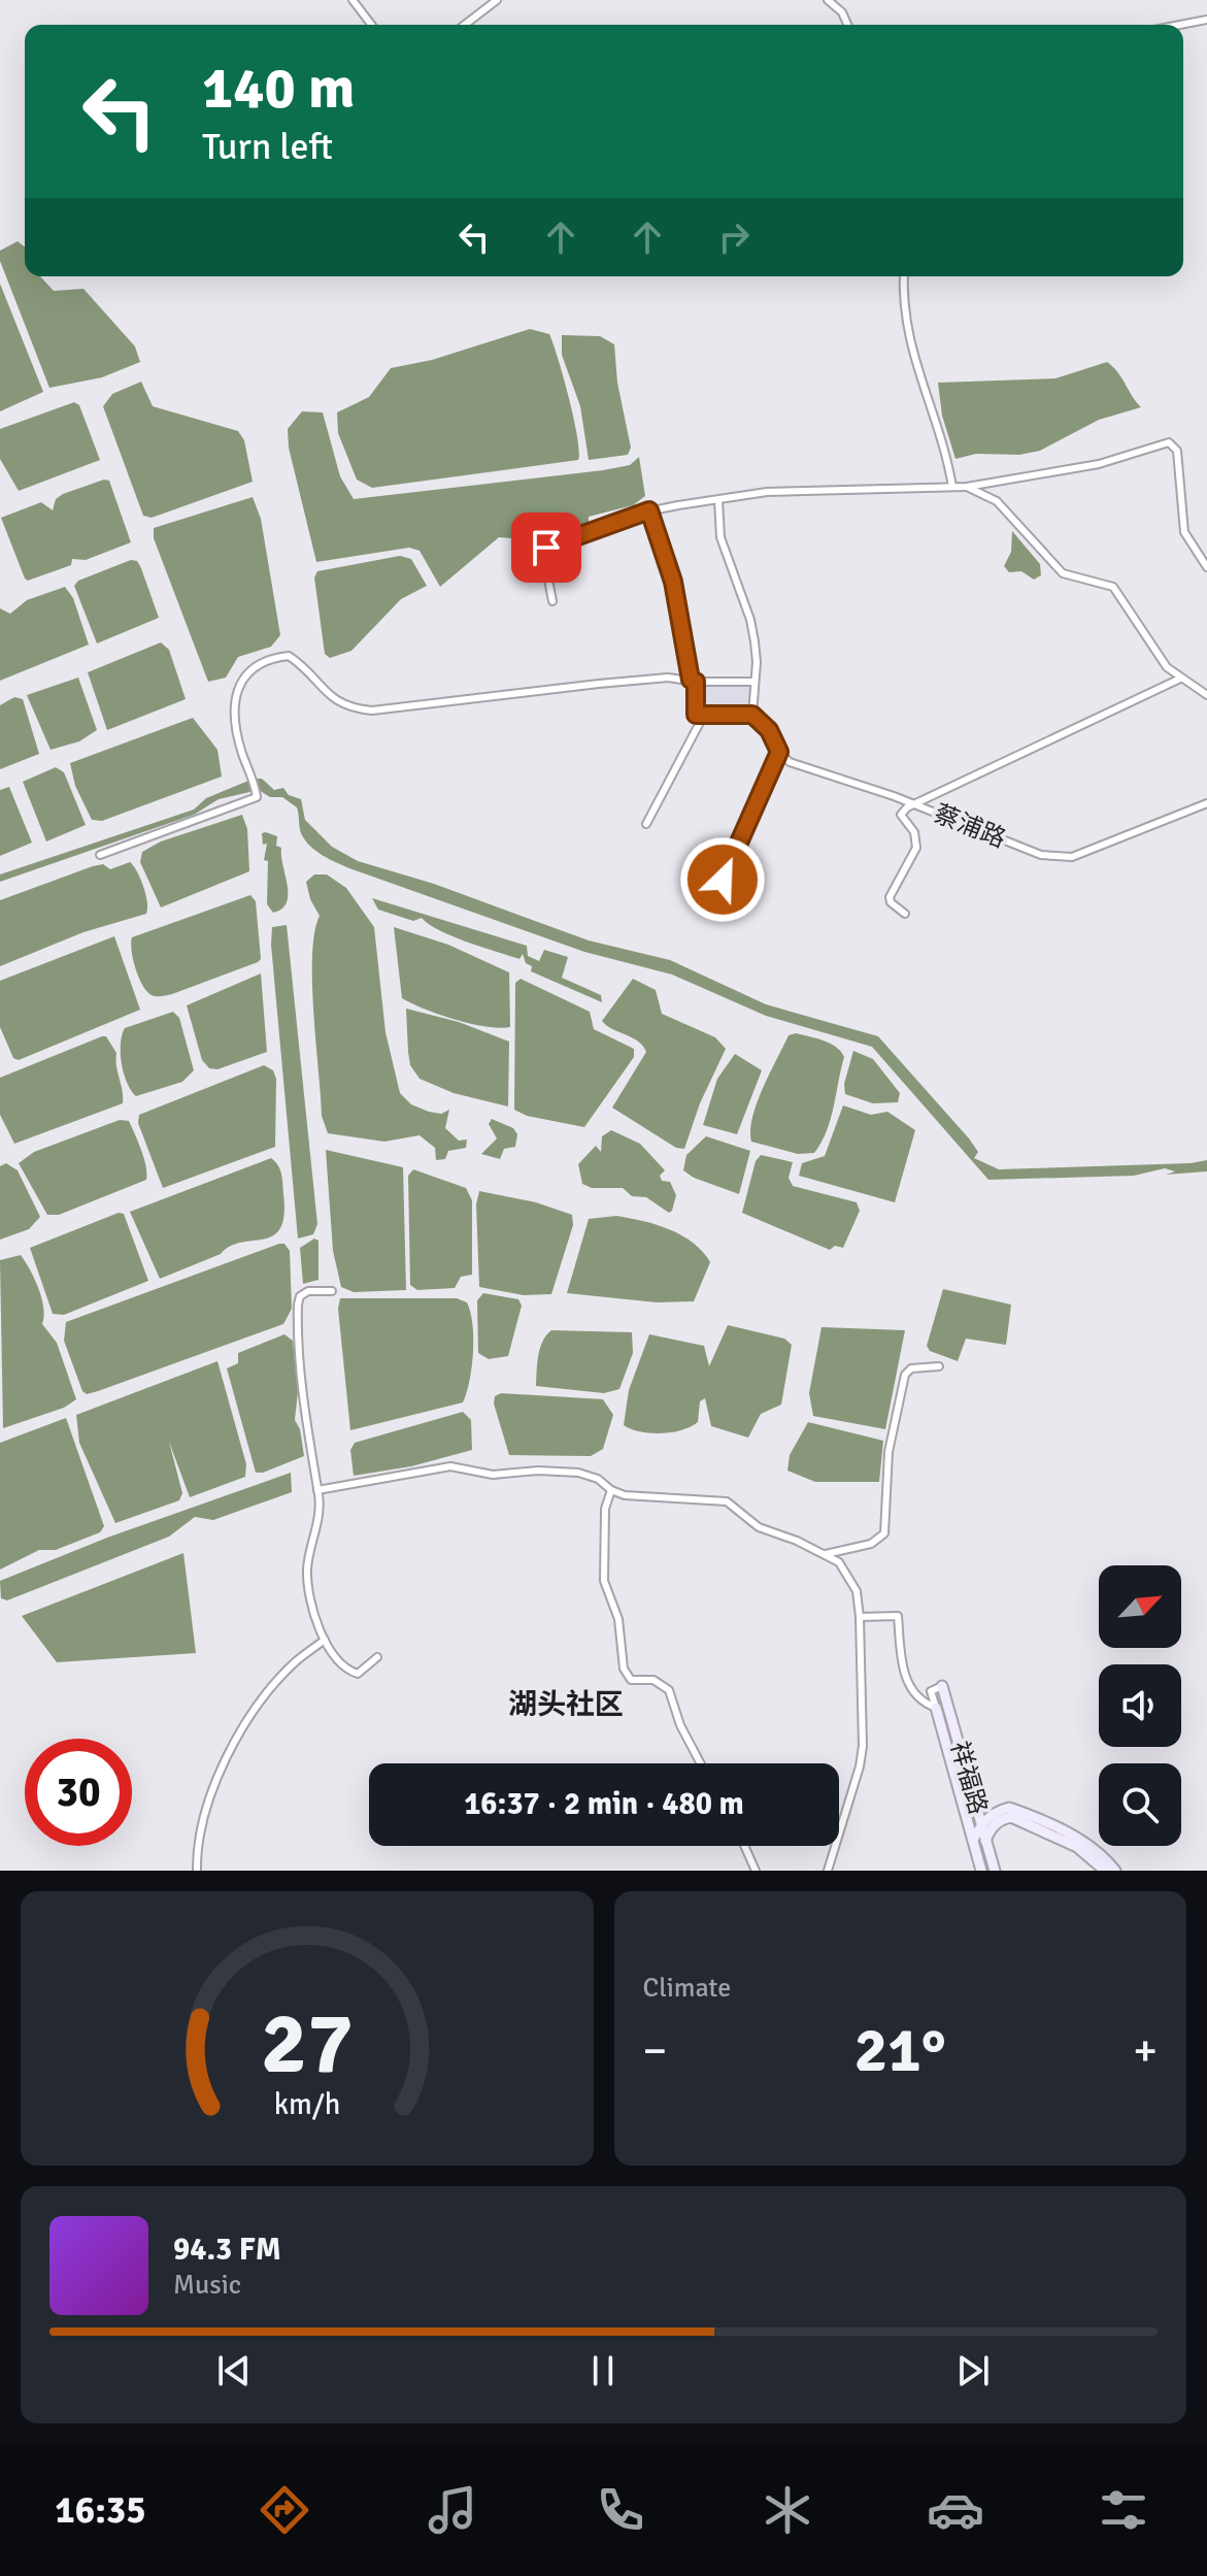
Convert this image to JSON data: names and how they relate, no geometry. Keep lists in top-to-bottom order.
{
  "streets": {
    "main road": ["祥福路"],
    "street": ["蔡浦路"]
  },
  "districts": ["湖头社区"],
  "north": "top right",
  "page": {
    "turn": ["140 m", "Turn left"],
    "limit": "30",
    "trip": "16:37 · 2 min · 480 m",
    "tile": "Climate",
    "heat": ["−", "21°", "+"],
    "song": ["94.3 FM", "Music"],
    "tabs": "16:35",
    "gauge": ["27", "km/h"]
  }
}
